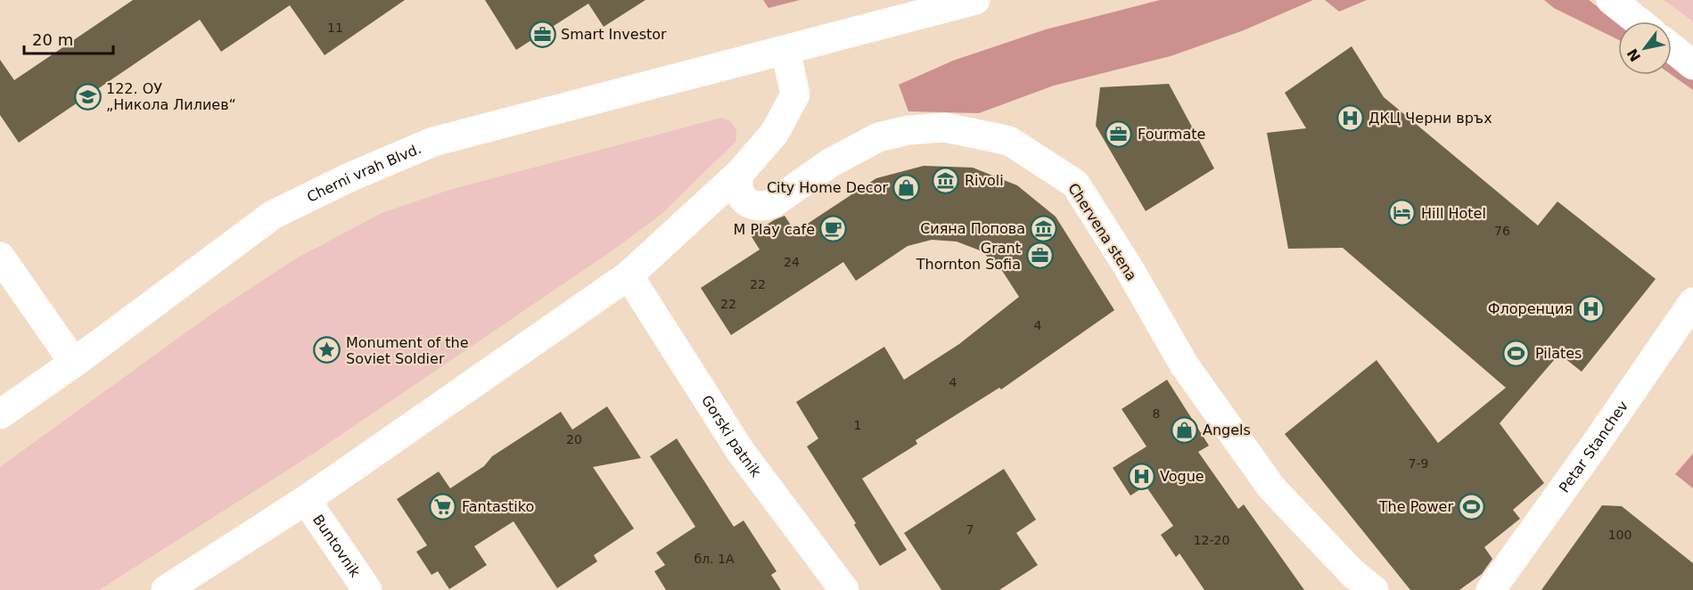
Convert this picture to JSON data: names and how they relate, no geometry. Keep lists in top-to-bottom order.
{
  "streets": {
    "street": [
      "Cherni vrah Blvd.",
      "Chervena stena",
      "Gorski patnik",
      "Petar Stanchev",
      "Buntovnik"
    ]
  },
  "places": {
    "office": ["Smart Investor", "Fourmate", "Grant Thornton Sofia"],
    "school or university": ["122. ОУ „Никола Лилиев“"],
    "hospital": ["ДКЦ Черни връх", "Флоренция", "Vogue"],
    "museum": ["Rivoli", "Сияна Попова"],
    "shop": ["City Home Decor", "Angels"],
    "hotel": ["Hill Hotel"],
    "cafe": ["M Play cafe"],
    "place": ["Monument of the Soviet Soldier"],
    "sports": ["Pilates", "The Power"],
    "supermarket": ["Fantastiko"]
  },
  "house_numbers": [
    "11",
    "76",
    "24",
    "22",
    "22",
    "4",
    "4",
    "8",
    "1",
    "20",
    "7-9",
    "7",
    "100",
    "12-20",
    "бл. 1А"
  ],
  "scale_bar": "20 m",
  "north": "bottom left"
}
